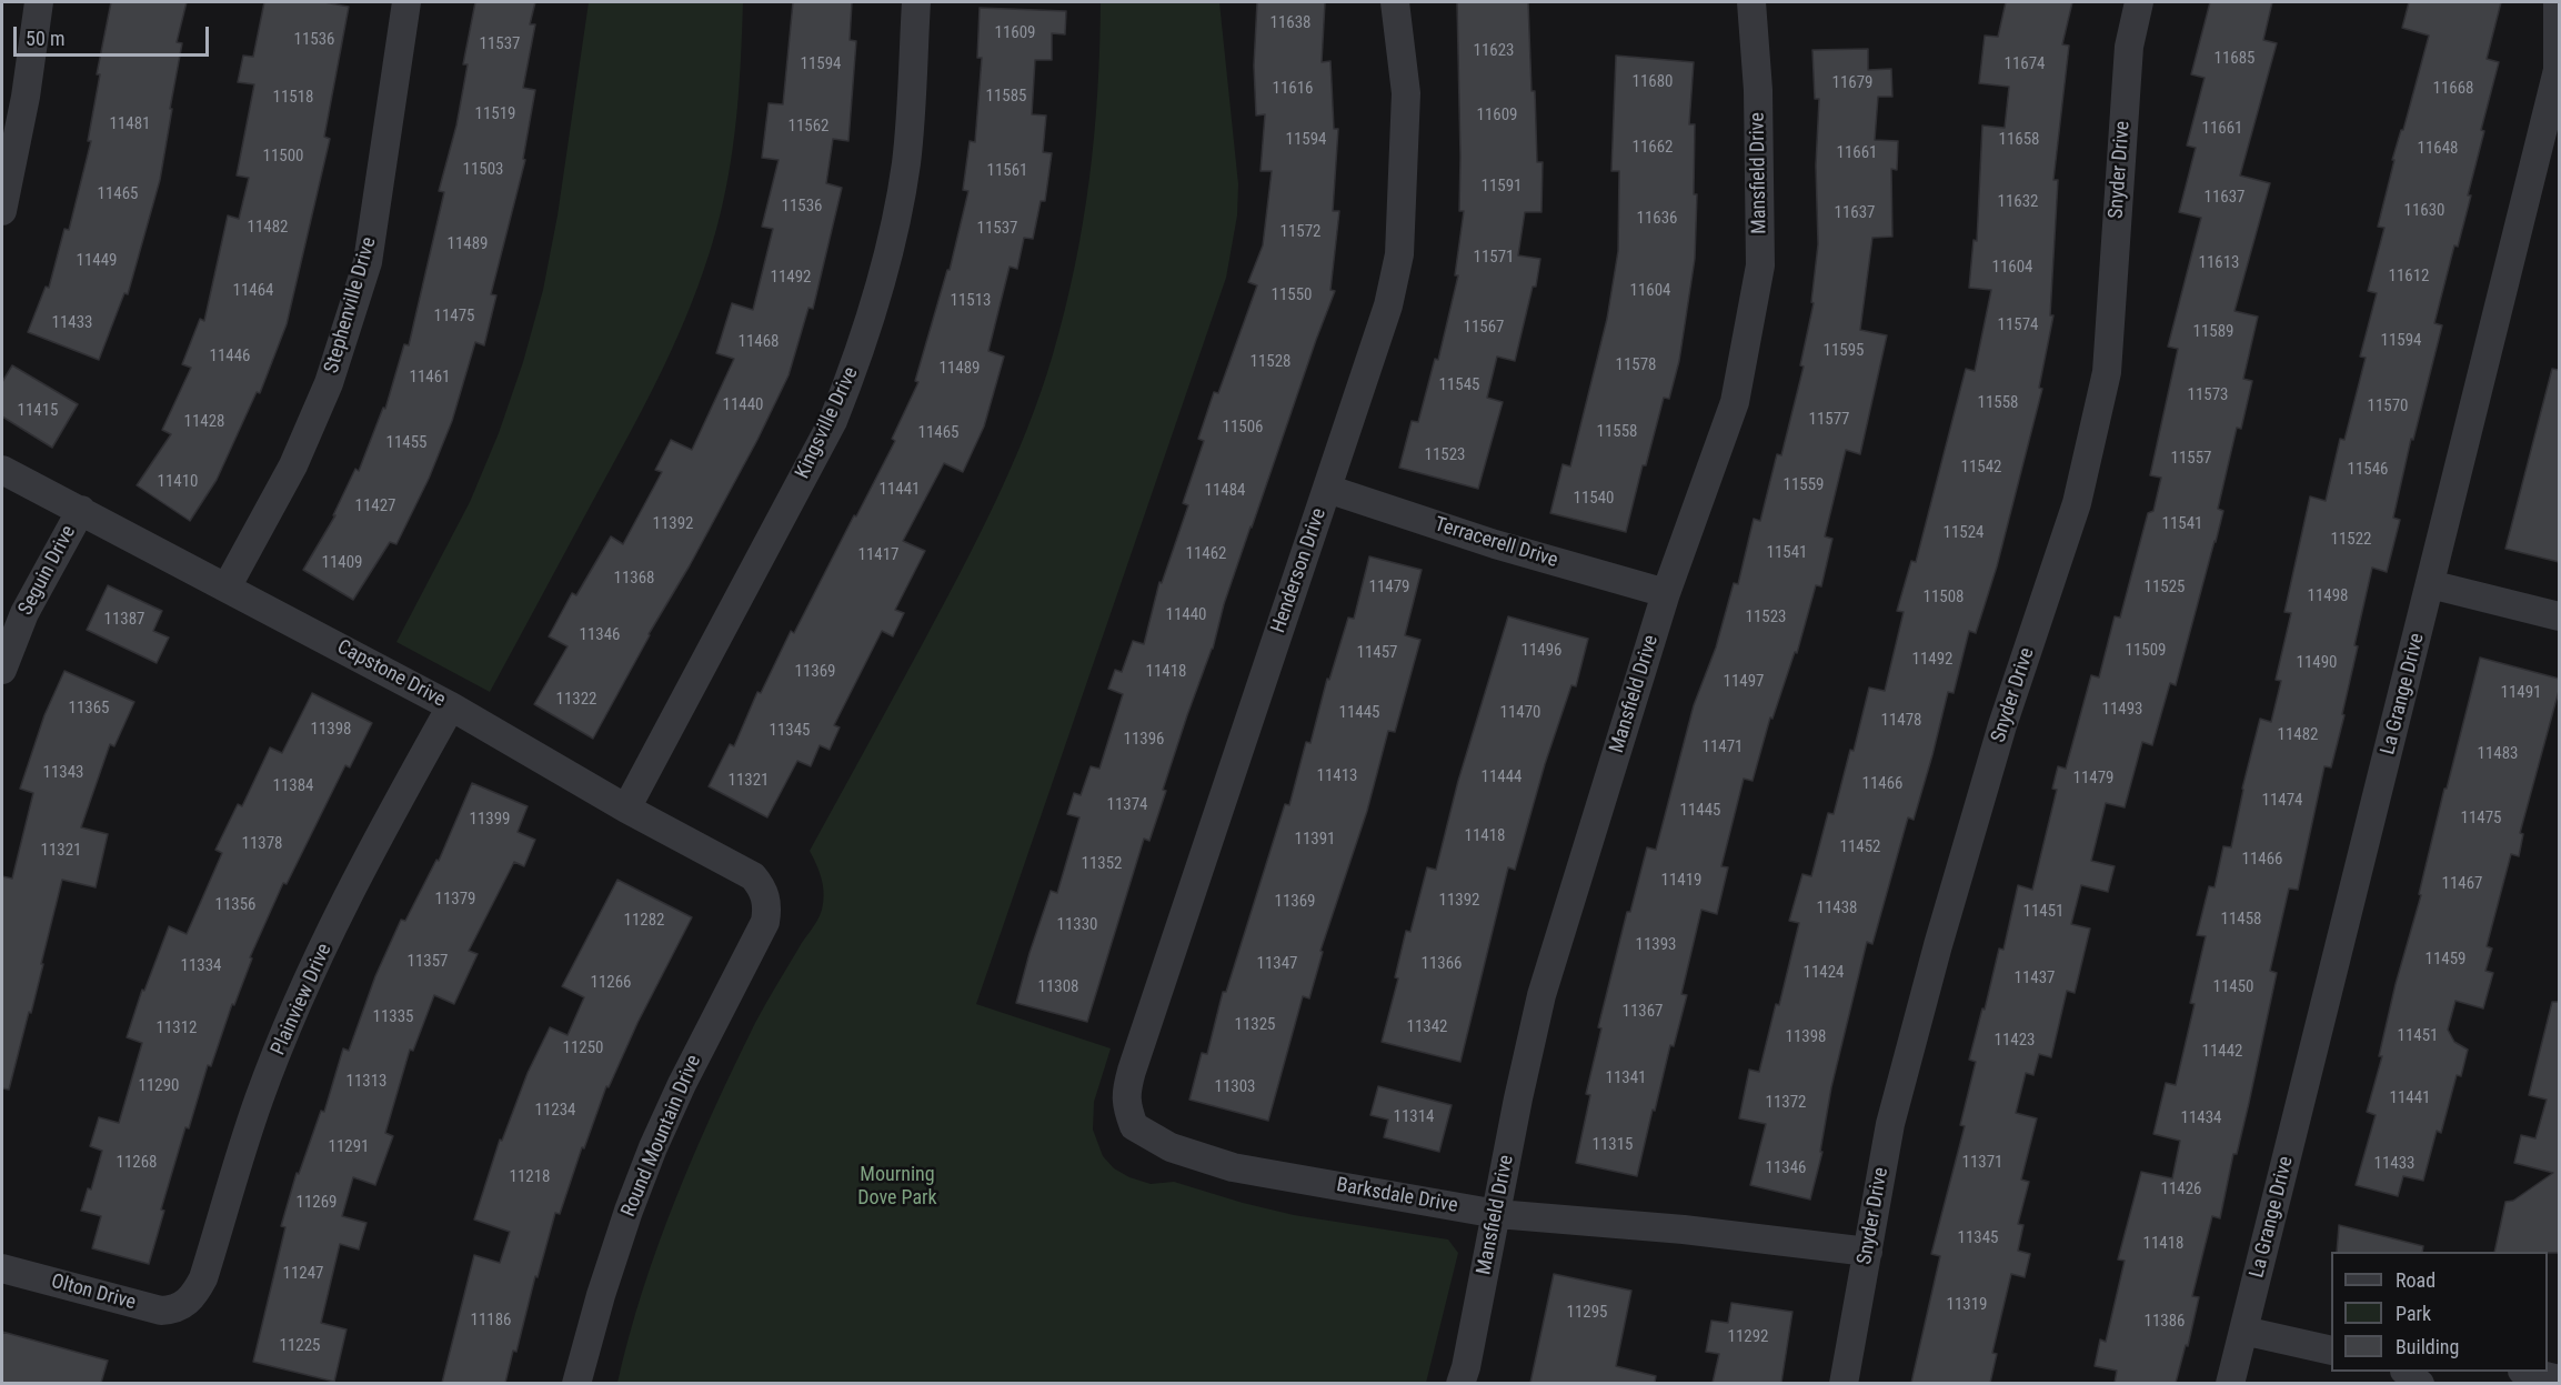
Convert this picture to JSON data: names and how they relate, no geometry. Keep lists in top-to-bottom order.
{
  "streets": {
    "street": [
      "Snyder Drive",
      "Mansfield Drive",
      "Stephenville Drive",
      "Kingsville Drive",
      "Terracerell Drive",
      "Seguin Drive",
      "Henderson Drive",
      "Capstone Drive",
      "La Grange Drive",
      "Plainview Drive",
      "Round Mountain Drive",
      "Barksdale Drive",
      "Olton Drive"
    ]
  },
  "crossings": [
    ["Snyder Drive", "Barksdale Drive"],
    ["Mansfield Drive", "Terracerell Drive"],
    ["Mansfield Drive", "Barksdale Drive"],
    ["Stephenville Drive", "Capstone Drive"],
    ["Kingsville Drive", "Capstone Drive"],
    ["Terracerell Drive", "Henderson Drive"],
    ["Seguin Drive", "Capstone Drive"],
    ["Henderson Drive", "Barksdale Drive"],
    ["Capstone Drive", "Plainview Drive"],
    ["Capstone Drive", "Round Mountain Drive"],
    ["Plainview Drive", "Olton Drive"]
  ],
  "parks": ["Mourning Dove Park"],
  "house_numbers": [
    "11638",
    "11609",
    "11536",
    "11537",
    "11623",
    "11685",
    "11594",
    "11674",
    "11680",
    "11679",
    "11616",
    "11668",
    "11585",
    "11518",
    "11519",
    "11609",
    "11481",
    "11562",
    "11661",
    "11594",
    "11658",
    "11662",
    "11648",
    "11661",
    "11500",
    "11503",
    "11561",
    "11591",
    "11465",
    "11637",
    "11632",
    "11536",
    "11630",
    "11637",
    "11636",
    "11482",
    "11537",
    "11572",
    "11489",
    "11571",
    "11449",
    "11613",
    "11604",
    "11612",
    "11492",
    "11464",
    "11604",
    "11550",
    "11513",
    "11475",
    "11433",
    "11574",
    "11567",
    "11589",
    "11594",
    "11468",
    "11595",
    "11446",
    "11528",
    "11578",
    "11489",
    "11461",
    "11545",
    "11573",
    "11558",
    "11440",
    "11570",
    "11415",
    "11577",
    "11428",
    "11506",
    "11558",
    "11465",
    "11455",
    "11523",
    "11557",
    "11542",
    "11546",
    "11410",
    "11559",
    "11441",
    "11484",
    "11540",
    "11427",
    "11392",
    "11541",
    "11524",
    "11522",
    "11541",
    "11462",
    "11417",
    "11409",
    "11368",
    "11479",
    "11525",
    "11498",
    "11508",
    "11440",
    "11523",
    "11387",
    "11346",
    "11496",
    "11509",
    "11457",
    "11492",
    "11490",
    "11369",
    "11418",
    "11497",
    "11491",
    "11322",
    "11365",
    "11493",
    "11445",
    "11470",
    "11478",
    "11398",
    "11345",
    "11482",
    "11396",
    "11471",
    "11483",
    "11343",
    "11413",
    "11444",
    "11479",
    "11321",
    "11466",
    "11384",
    "11474",
    "11374",
    "11445",
    "11475",
    "11399",
    "11418",
    "11391",
    "11378",
    "11452",
    "11321",
    "11466",
    "11352",
    "11419",
    "11467",
    "11379",
    "11392",
    "11369",
    "11356",
    "11438",
    "11451",
    "11458",
    "11282",
    "11330",
    "11393",
    "11459",
    "11357",
    "11347",
    "11366",
    "11334",
    "11424",
    "11437",
    "11266",
    "11308",
    "11450",
    "11367",
    "11335",
    "11325",
    "11342",
    "11312",
    "11451",
    "11398",
    "11423",
    "11250",
    "11442",
    "11341",
    "11313",
    "11290",
    "11303",
    "11441",
    "11372",
    "11234",
    "11314",
    "11434",
    "11315",
    "11291",
    "11268",
    "11371",
    "11433",
    "11346",
    "11218",
    "11426",
    "11269",
    "11345",
    "11418",
    "11247",
    "11319",
    "11295",
    "11186",
    "11386",
    "11292",
    "11225"
  ],
  "legend": ["Road", "Park", "Building"],
  "scale_bar": "50 m"
}
